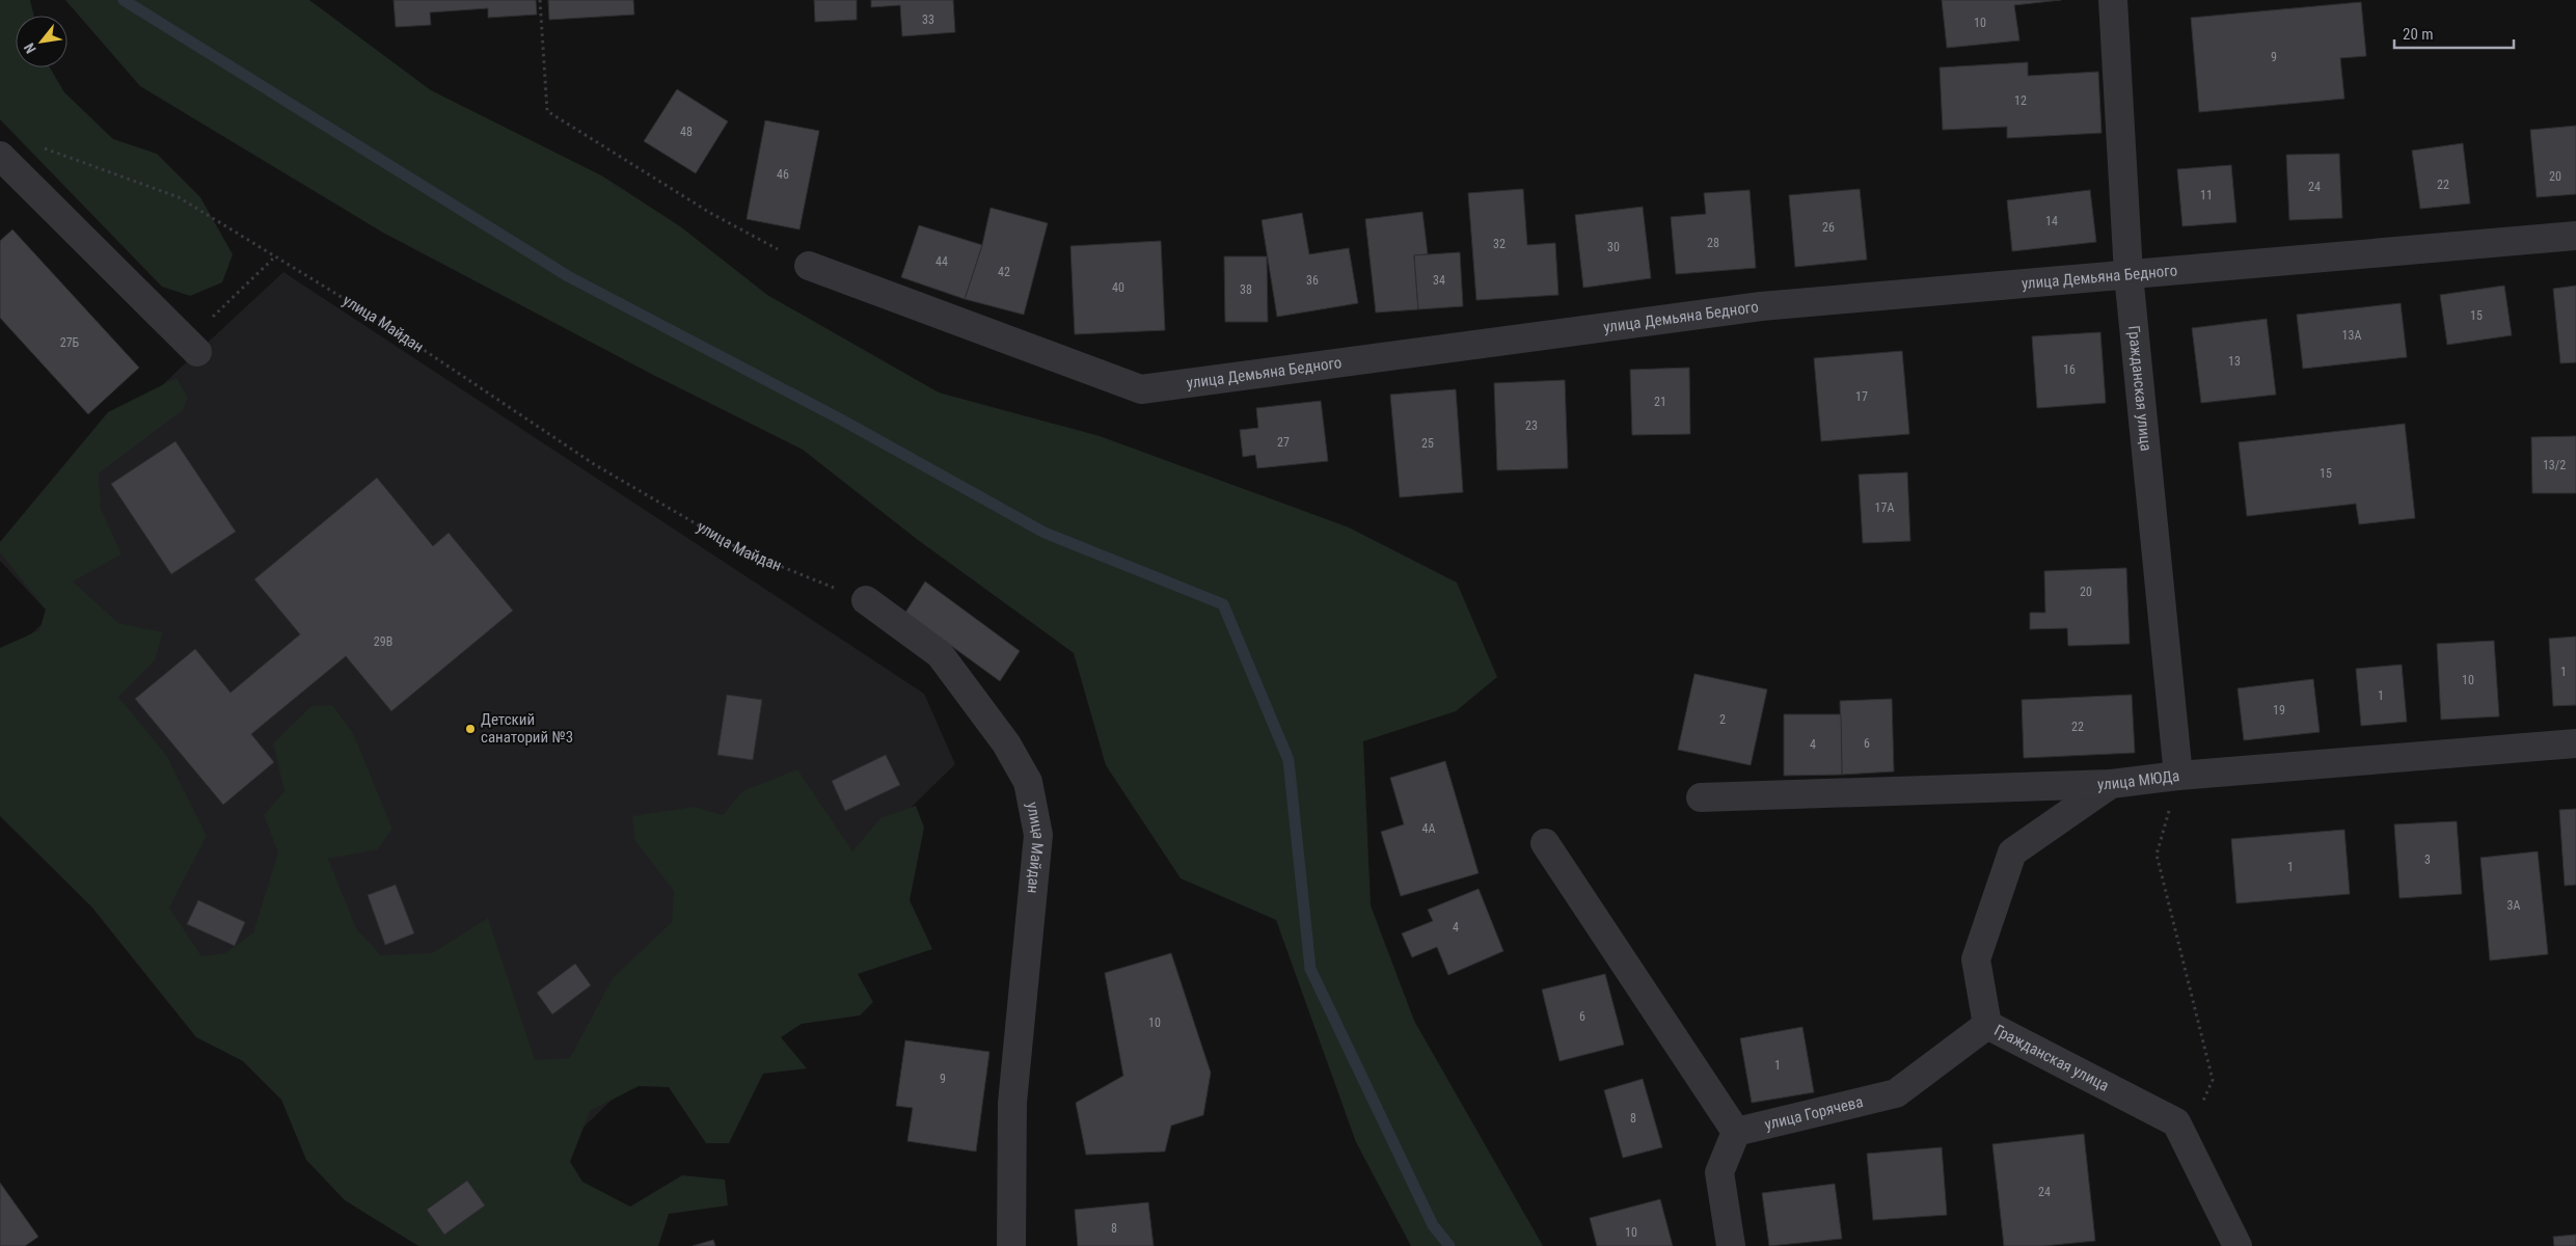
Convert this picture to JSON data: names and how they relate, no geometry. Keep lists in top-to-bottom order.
{
  "streets": {
    "street": [
      "улица Демьяна Бедного",
      "улица Майдан",
      "Гражданская улица",
      "улица МЮДа",
      "улица Горячева"
    ]
  },
  "crossings": [
    ["улица Демьяна Бедного", "Гражданская улица"],
    ["Гражданская улица", "улица МЮДа"],
    ["Гражданская улица", "улица Горячева"]
  ],
  "places": ["Детский санаторий №3"],
  "house_numbers": [
    "33",
    "10",
    "9",
    "12",
    "48",
    "46",
    "20",
    "22",
    "24",
    "11",
    "14",
    "26",
    "28",
    "32",
    "30",
    "44",
    "42",
    "36",
    "34",
    "40",
    "38",
    "15",
    "13А",
    "27Б",
    "13",
    "16",
    "17",
    "21",
    "23",
    "27",
    "25",
    "13/2",
    "15",
    "17А",
    "20",
    "29В",
    "1",
    "10",
    "1",
    "19",
    "2",
    "22",
    "6",
    "4",
    "4А",
    "3",
    "1",
    "3А",
    "4",
    "6",
    "10",
    "1",
    "9",
    "8",
    "24",
    "8",
    "10"
  ],
  "scale_bar": "20 m",
  "north": "bottom left"
}
